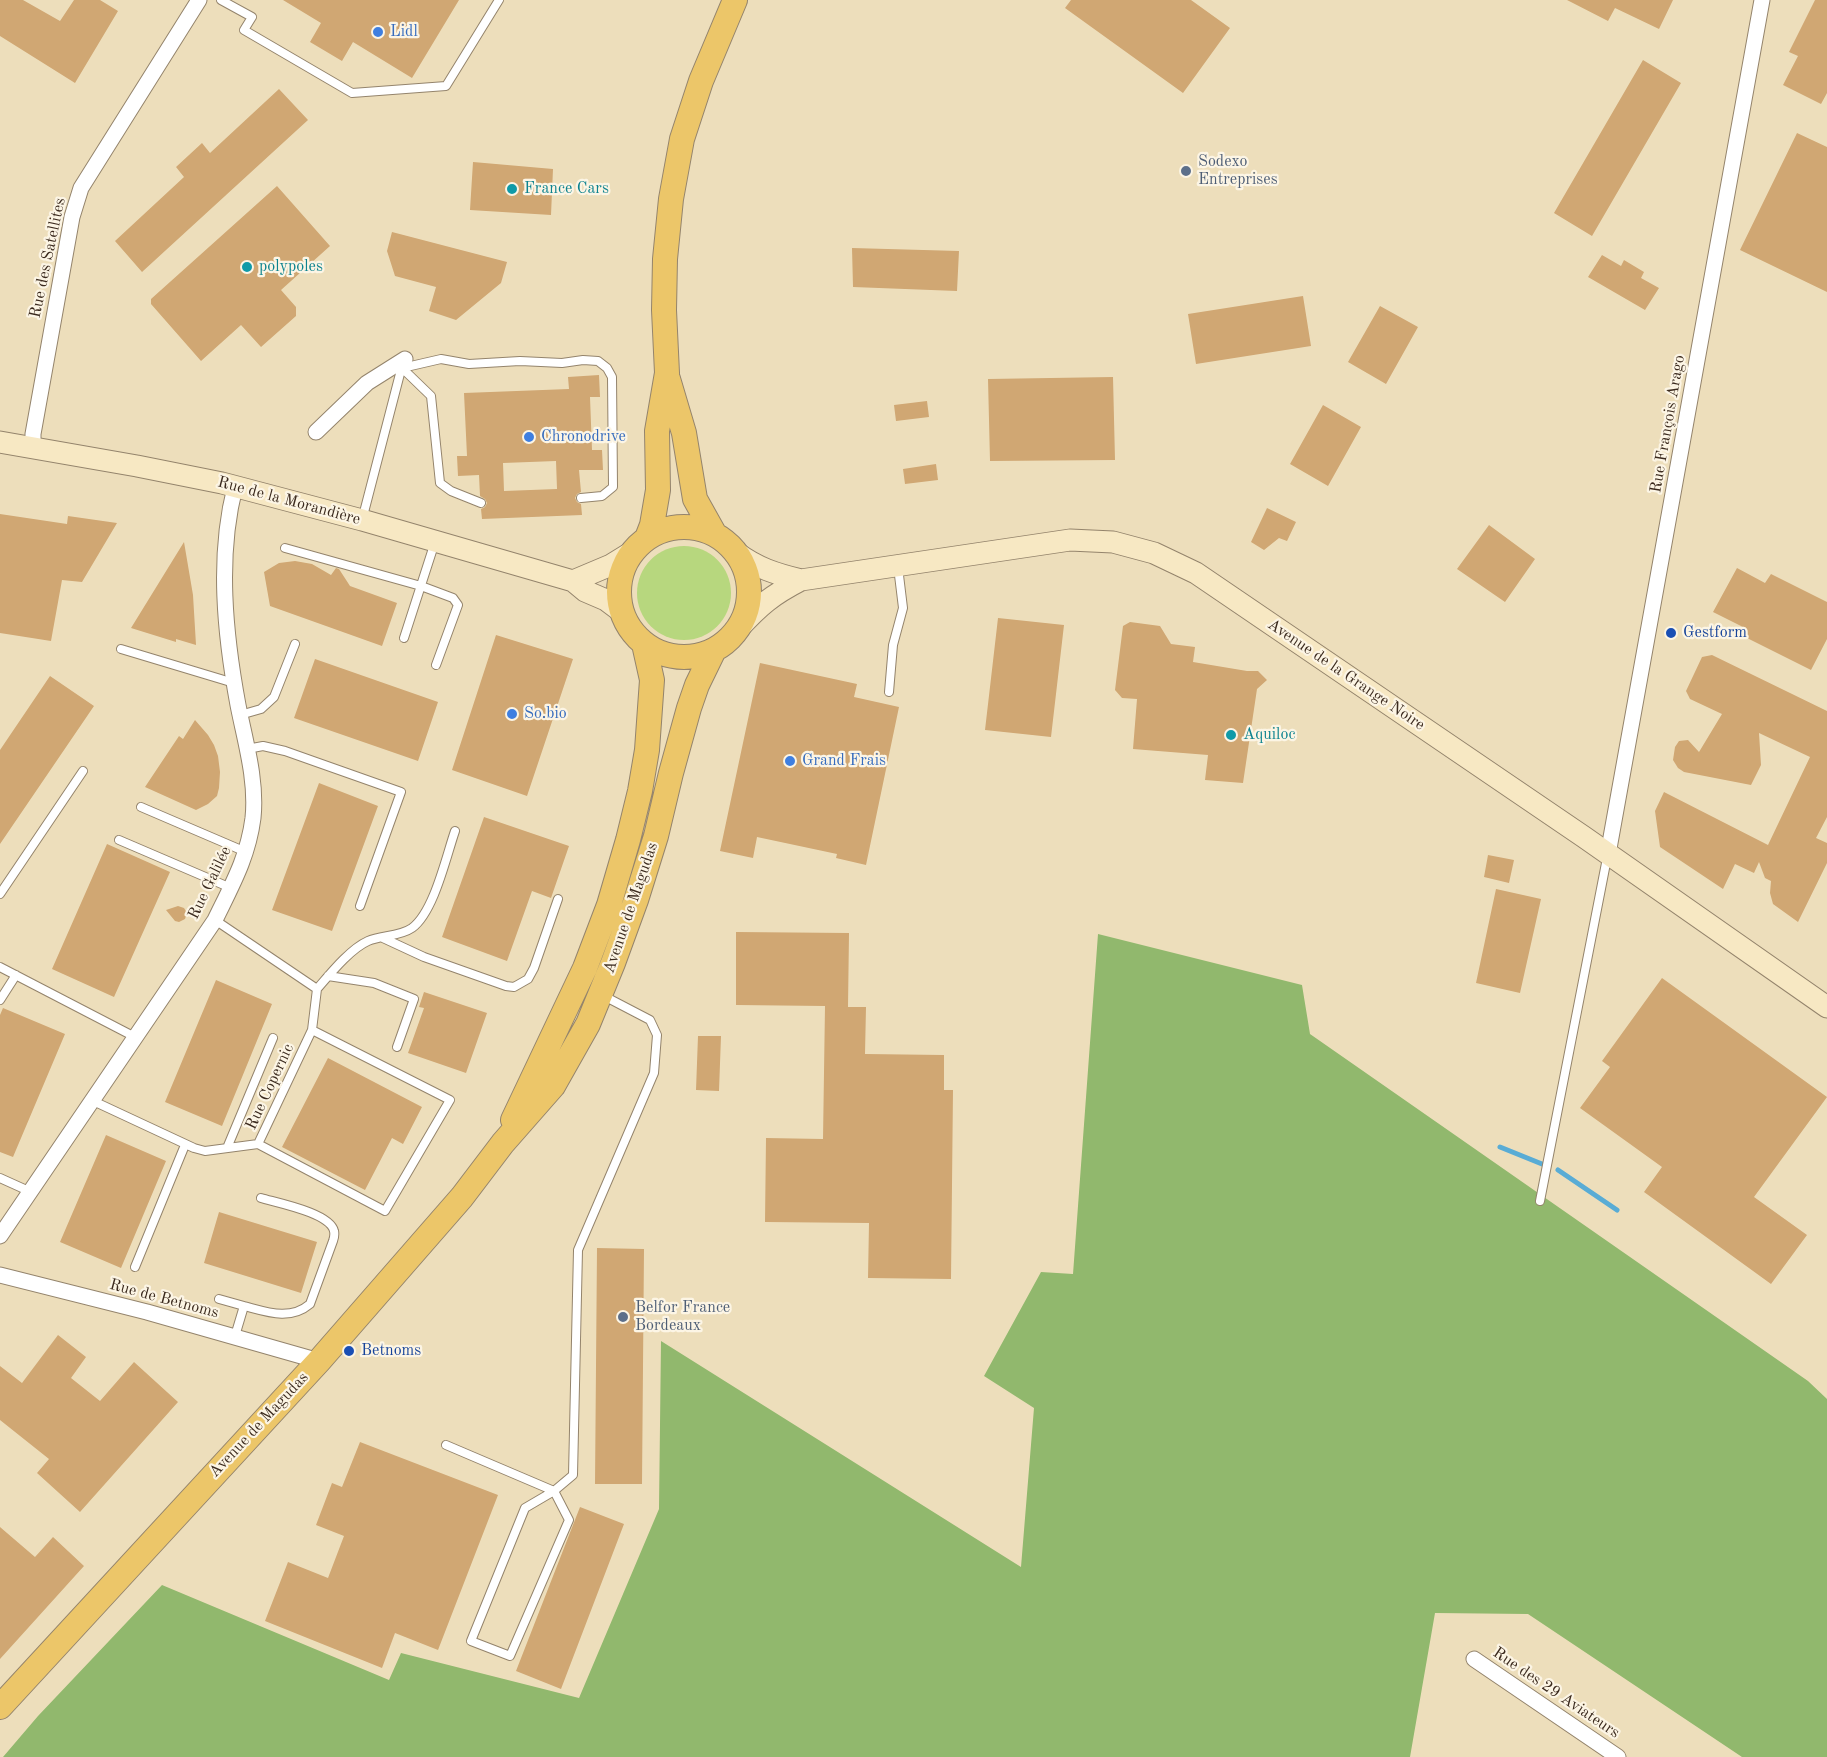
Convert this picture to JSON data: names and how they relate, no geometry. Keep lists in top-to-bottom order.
{
  "streets": {
    "main road": ["Avenue de Magudas"],
    "street": [
      "Rue des Satellites",
      "Rue François Arago",
      "Rue de la Morandière",
      "Avenue de la Grange Noire",
      "Rue Galilée",
      "Rue de Betnoms",
      "Rue des 29 Aviateurs"
    ],
    "lane": ["Rue Copernic"]
  },
  "crossings": [
    ["Rue des Satellites", "Rue de la Morandière"],
    ["Rue François Arago", "Avenue de la Grange Noire"],
    ["Rue de la Morandière", "Avenue de la Grange Noire"],
    ["Rue de la Morandière", "Rue Galilée"],
    ["Rue de la Morandière", "Avenue de Magudas"],
    ["Avenue de la Grange Noire", "Avenue de Magudas"],
    ["Rue Galilée", "Rue Copernic"],
    ["Avenue de Magudas", "Rue de Betnoms"]
  ],
  "places": [
    "Lidl",
    "Sodexo Entreprises",
    "France Cars",
    "polypoles",
    "Chronodrive",
    "Gestform",
    "So.bio",
    "Aquiloc",
    "Grand Frais",
    "Belfor France Bordeaux",
    "Betnoms"
  ]
}
